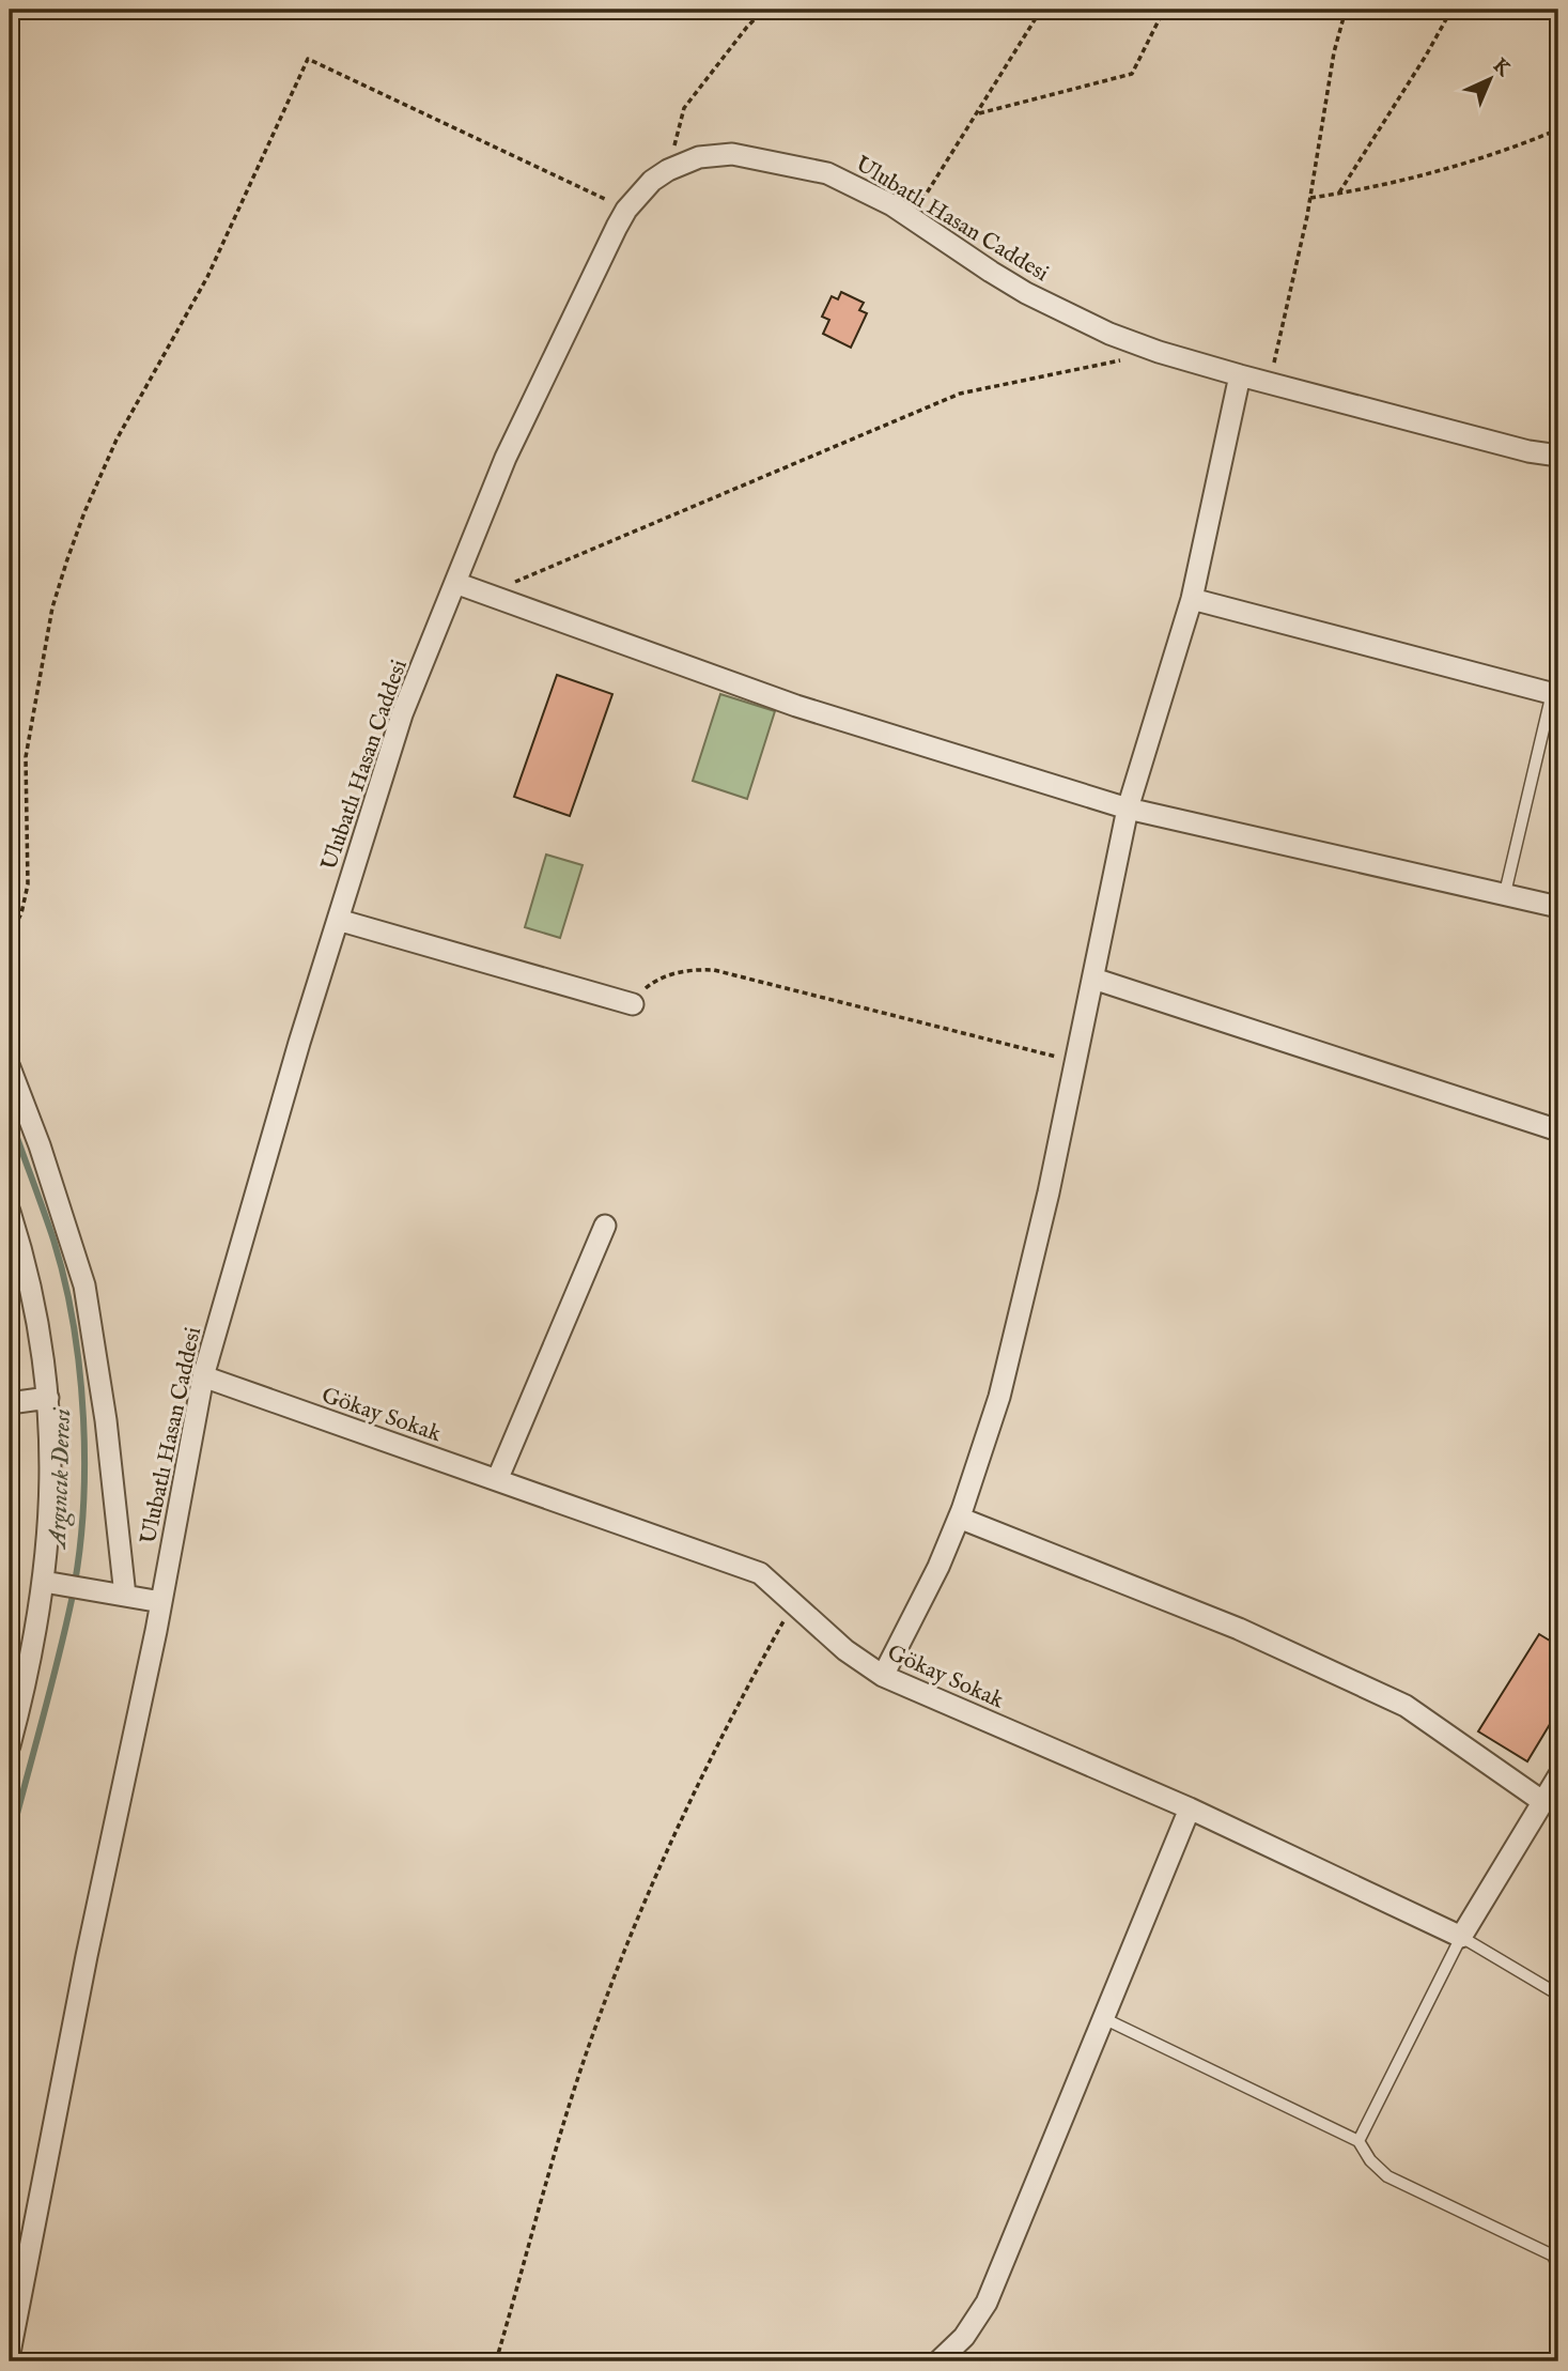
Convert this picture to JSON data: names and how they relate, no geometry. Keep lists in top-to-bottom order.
{
  "streets": {
    "street": ["Ulubatlı Hasan Caddesi", "Gökay Sokak"]
  },
  "crossings": [
    ["Ulubatlı Hasan Caddesi", "Gökay Sokak"]
  ],
  "water": ["Argıncık Deresi"],
  "north": "top right"
}
